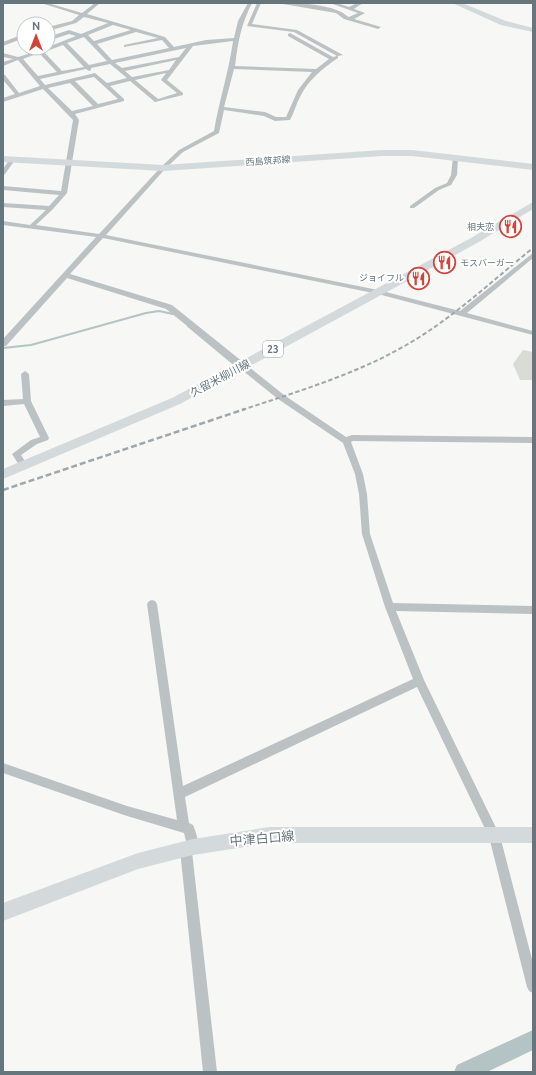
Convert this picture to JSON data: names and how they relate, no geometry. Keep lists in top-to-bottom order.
{
  "streets": {
    "main road": [
      "西島筑邦線",
      "23",
      "久留米柳川線",
      "中津白口線"
    ]
  },
  "places": {
    "restaurant": ["相夫恋", "モスバーガー", "ジョイフル"]
  },
  "north": "top"
}
